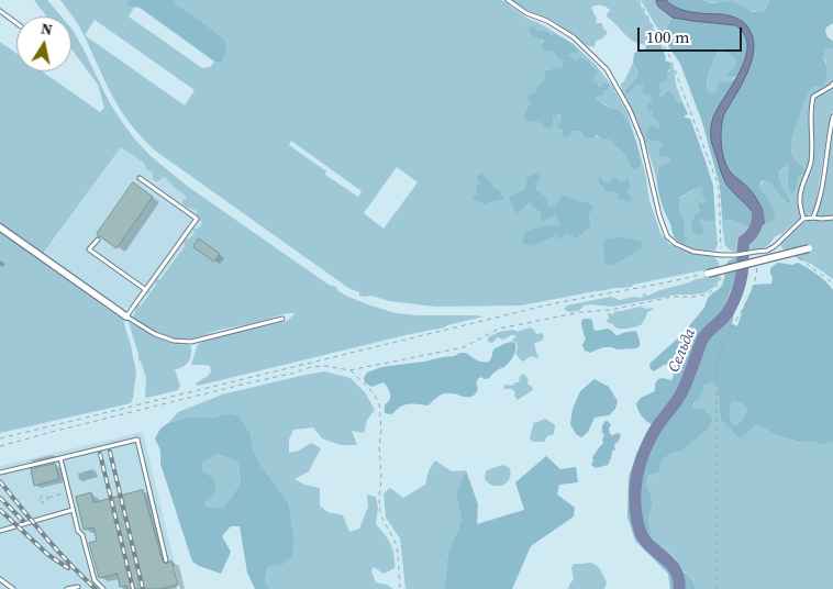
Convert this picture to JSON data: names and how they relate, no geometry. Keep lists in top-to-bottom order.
{
  "water": ["Сельда"],
  "scale_bar": "100 m",
  "north": "top"
}
